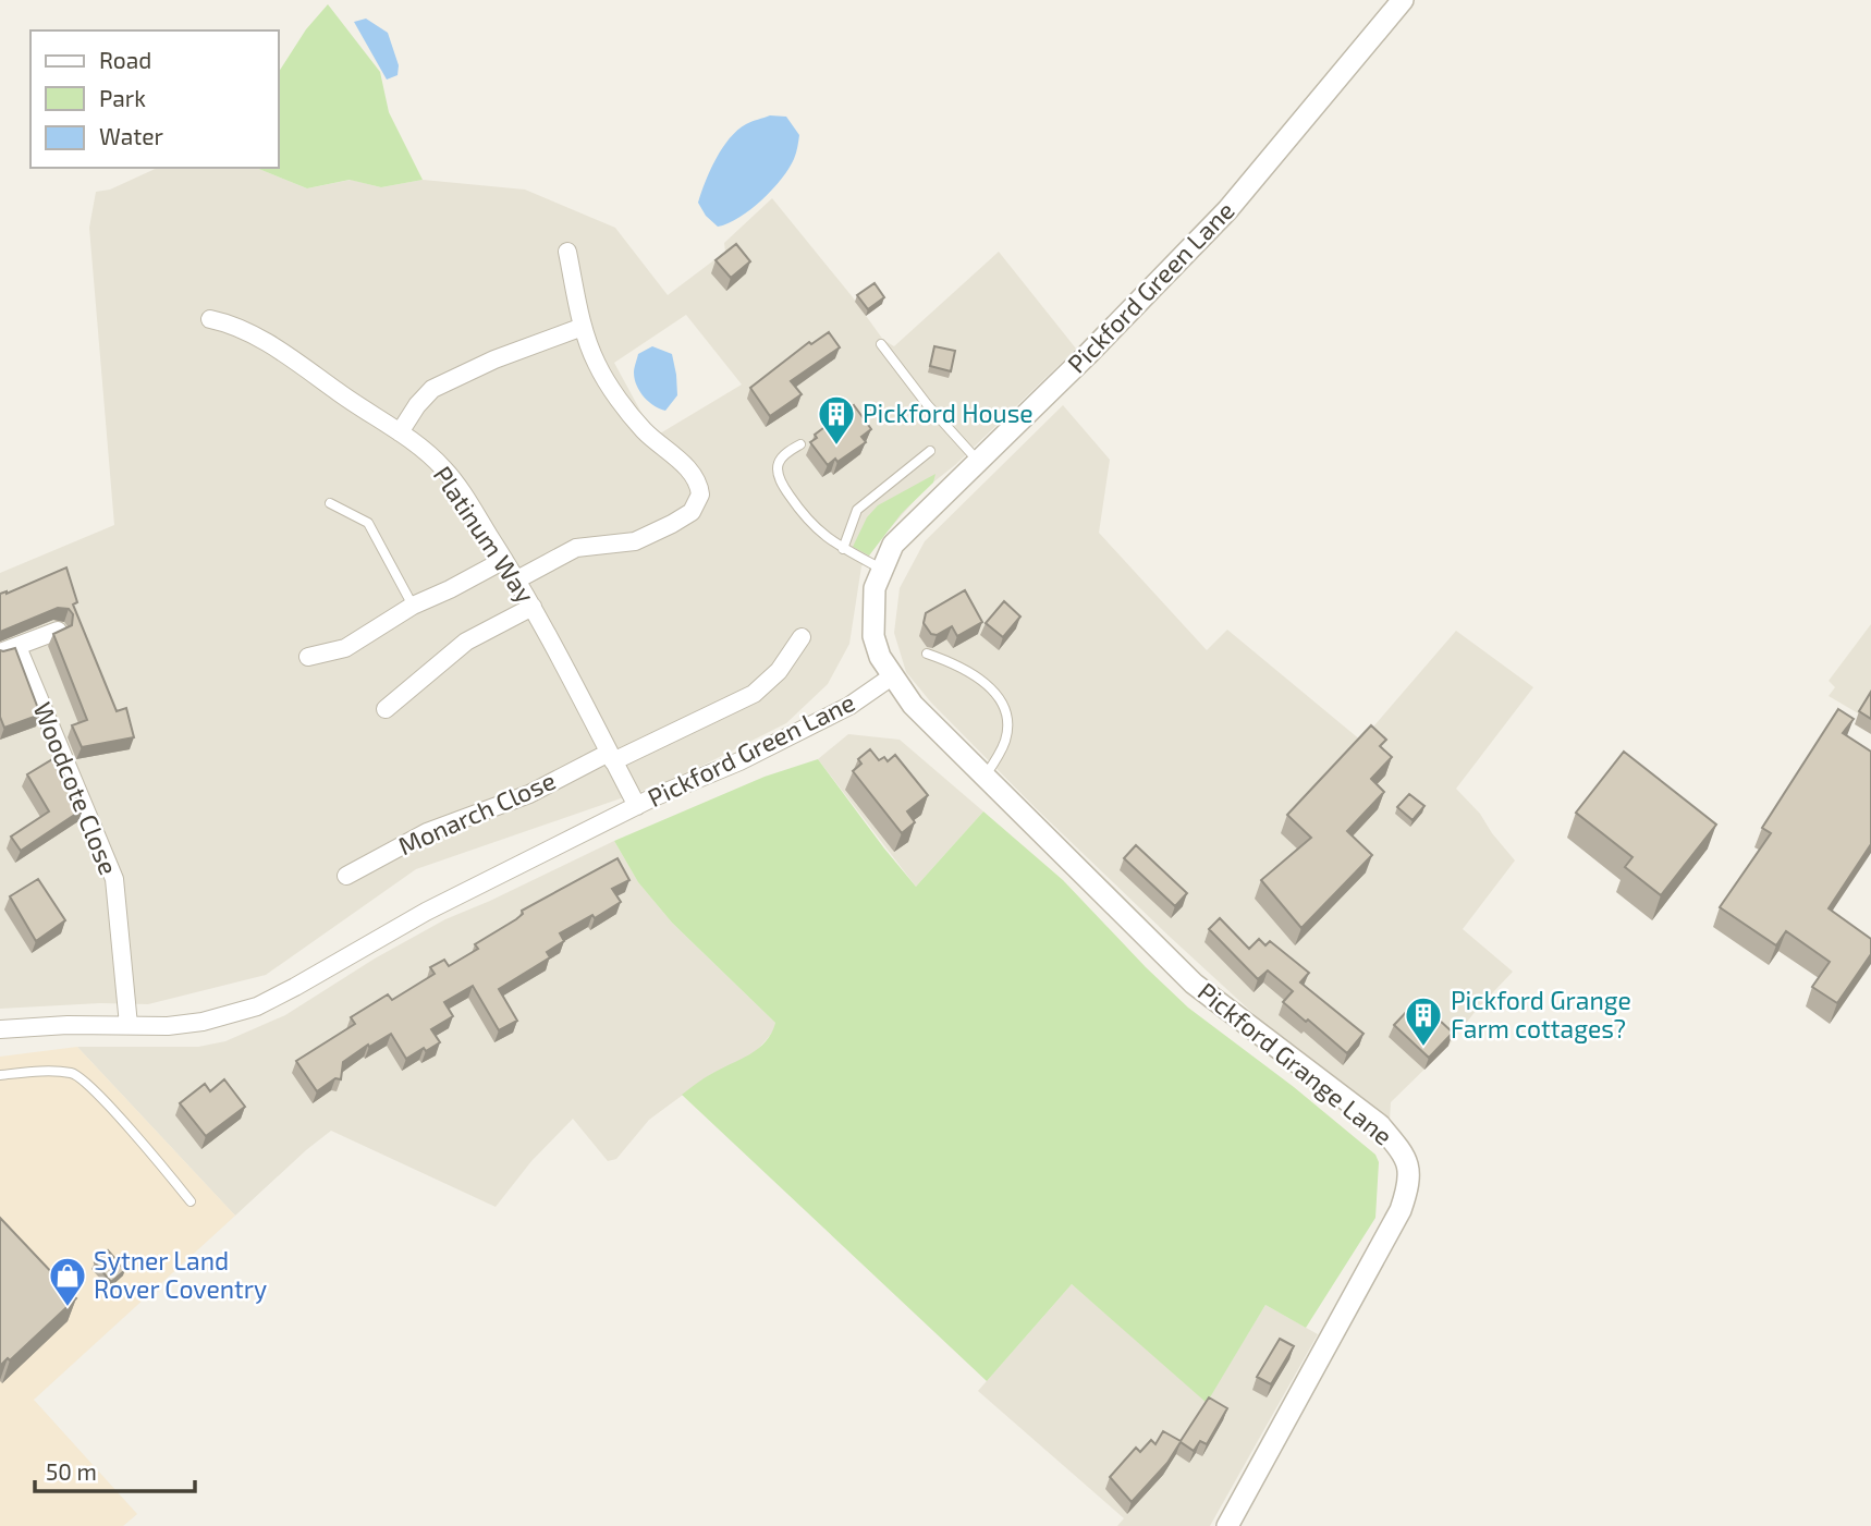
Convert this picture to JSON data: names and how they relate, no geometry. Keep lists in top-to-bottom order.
{
  "streets": {
    "street": [
      "Pickford Green Lane",
      "Platinum Way",
      "Woodcote Close",
      "Monarch Close",
      "Pickford Grange Lane"
    ]
  },
  "crossings": [
    ["Pickford Green Lane", "Platinum Way"],
    ["Pickford Green Lane", "Woodcote Close"],
    ["Pickford Green Lane", "Pickford Grange Lane"],
    ["Platinum Way", "Monarch Close"]
  ],
  "places": {
    "building": ["Pickford House", "Pickford Grange Farm cottages?"],
    "shop": ["Sytner Land Rover Coventry"]
  },
  "legend": ["Road", "Park", "Water"],
  "scale_bar": "50 m"
}
